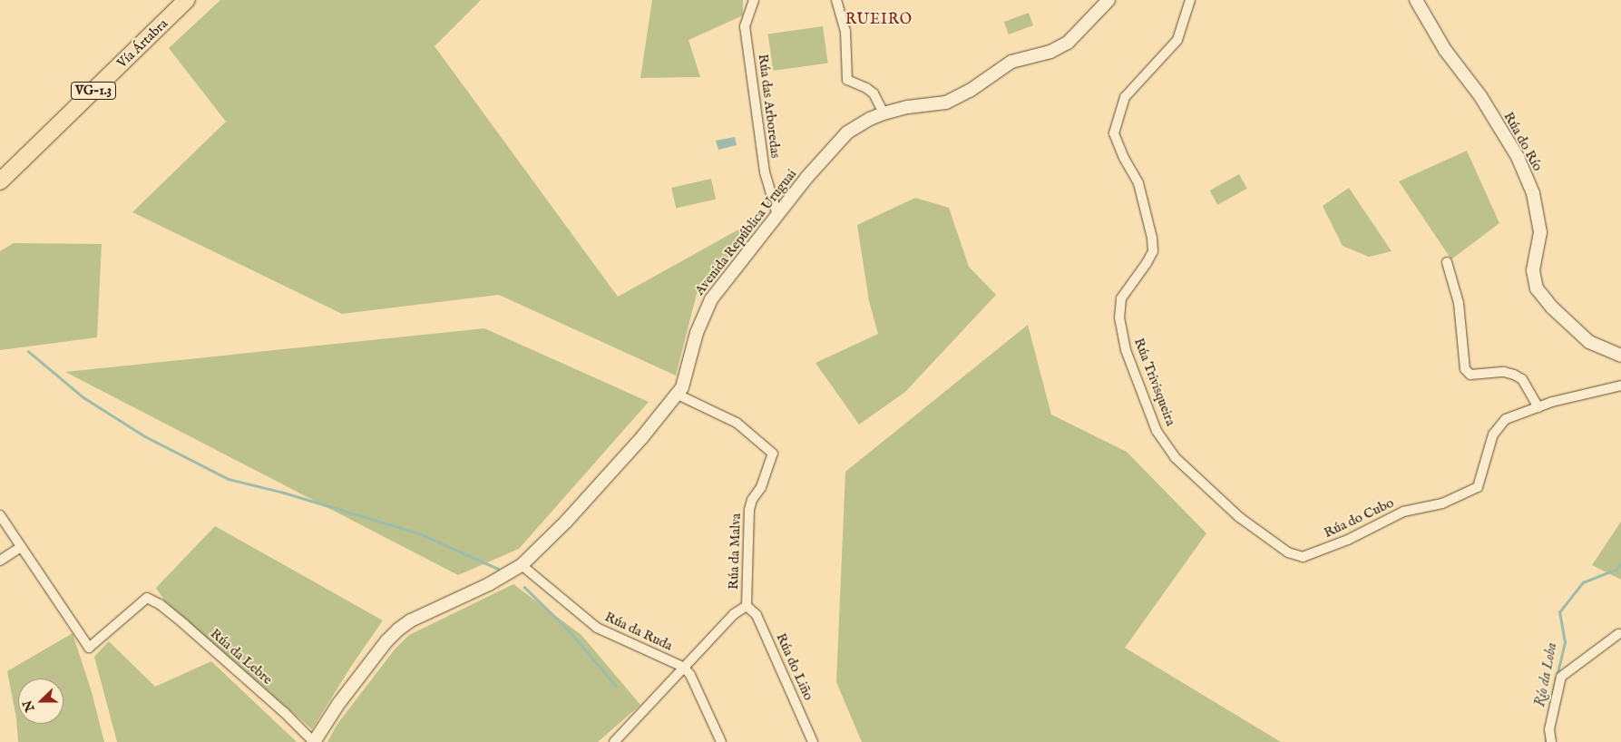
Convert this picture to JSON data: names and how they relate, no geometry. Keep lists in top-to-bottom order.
{
  "streets": {
    "highway": ["Vía Ártabra", "VG-1.3"],
    "street": [
      "Rúa das Arboredas",
      "Rúa do Río",
      "Avenida República Uruguai",
      "Rúa Trivisqueira",
      "Rúa do Cubo",
      "Rúa da Malva",
      "Rúa da Ruda",
      "Rúa da Lebre",
      "Rúa do Liño"
    ]
  },
  "crossings": [
    ["Rúa das Arboredas", "Avenida República Uruguai"],
    ["Avenida República Uruguai", "Rúa da Malva"],
    ["Avenida República Uruguai", "Rúa da Ruda"],
    ["Avenida República Uruguai", "Rúa da Lebre"],
    ["Rúa Trivisqueira", "Rúa do Cubo"],
    ["Rúa da Malva", "Rúa da Ruda"],
    ["Rúa da Malva", "Rúa do Liño"]
  ],
  "districts": ["RUEIRO"],
  "water": ["Río da Loba"],
  "north": "left"
}
